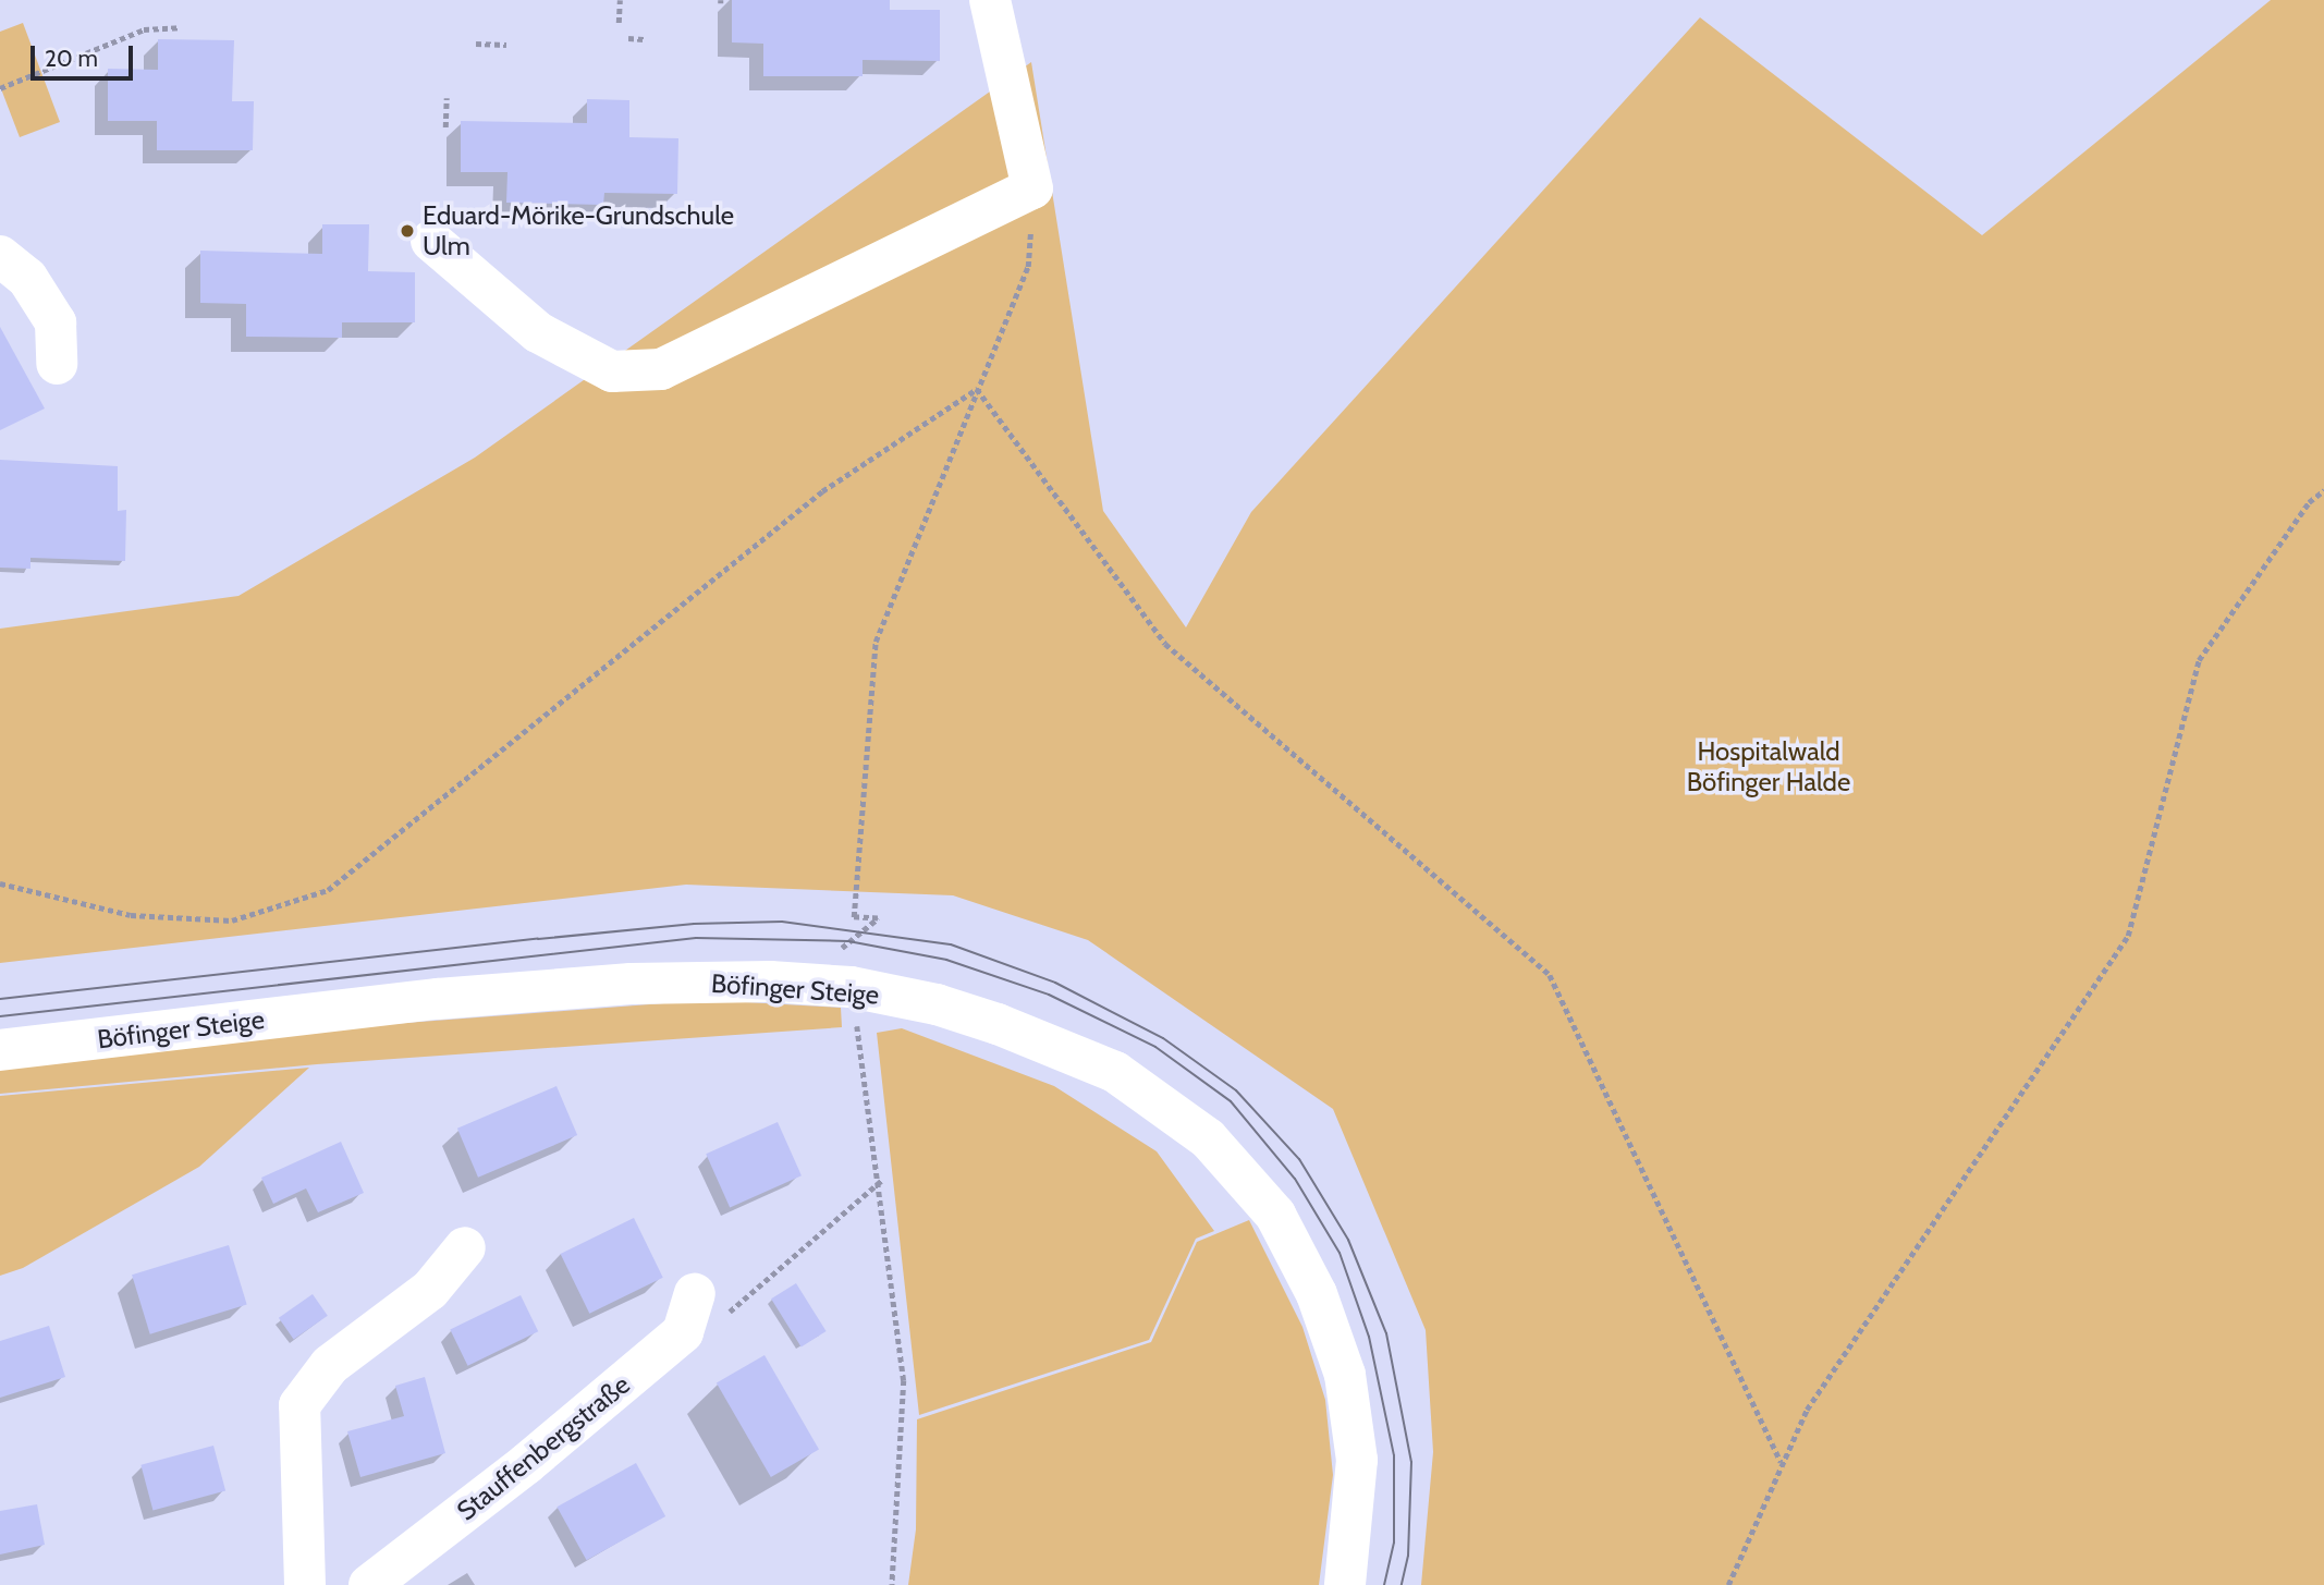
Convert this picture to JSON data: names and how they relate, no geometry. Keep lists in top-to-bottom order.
{
  "streets": {
    "street": ["Böfinger Steige", "Stauffenbergstraße"]
  },
  "parks": ["Hospitalwald Böfinger Halde"],
  "places": ["Eduard-Mörike-Grundschule Ulm"],
  "scale_bar": "20 m"
}
